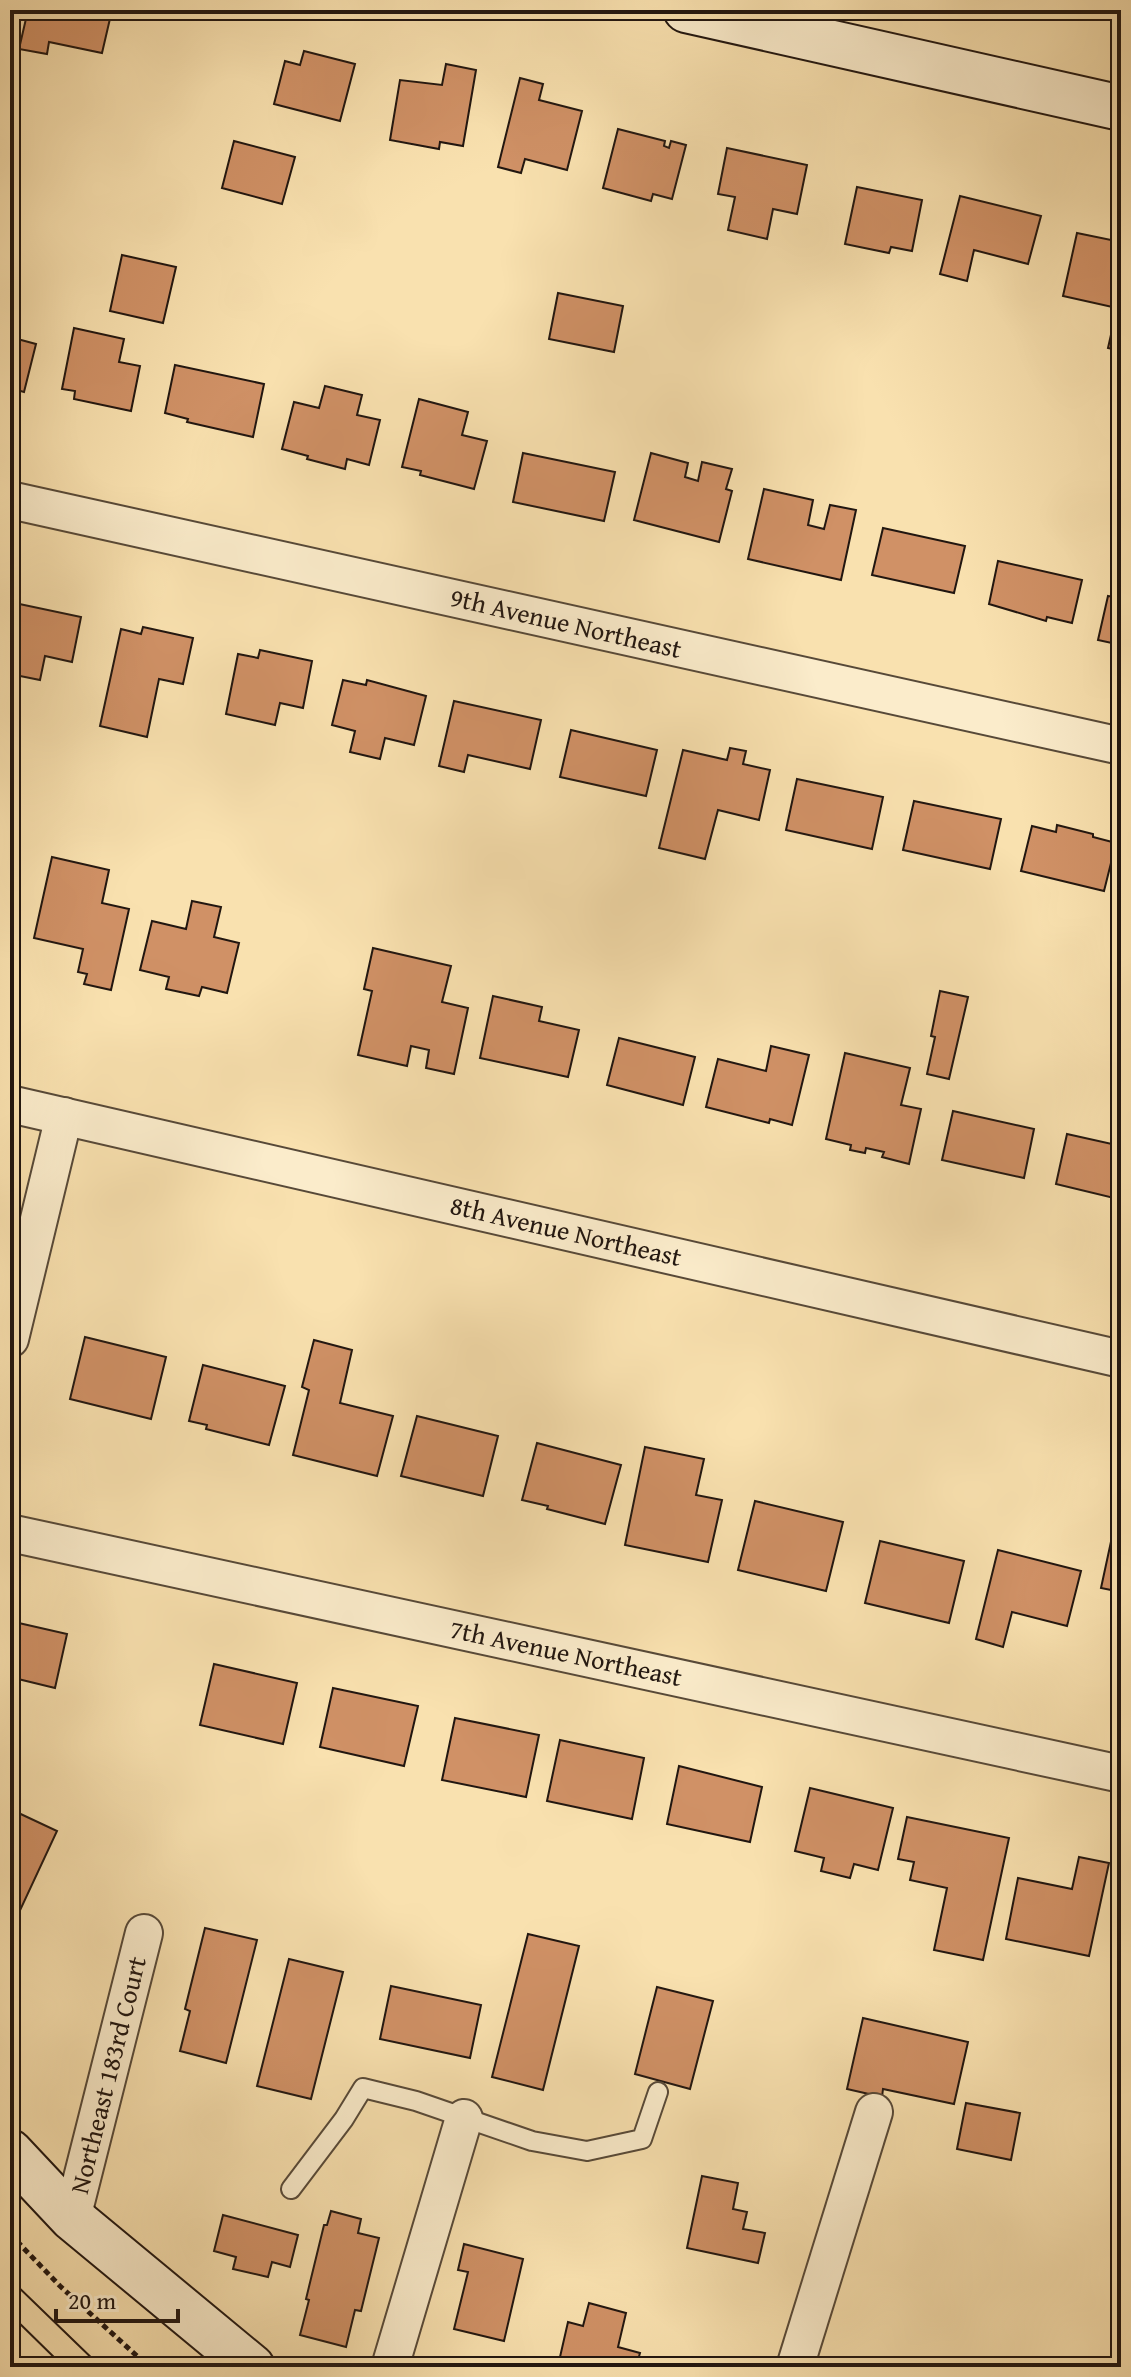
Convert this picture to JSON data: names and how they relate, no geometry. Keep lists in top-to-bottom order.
{
  "streets": {
    "street": [
      "9th Avenue Northeast",
      "8th Avenue Northeast",
      "7th Avenue Northeast",
      "Northeast 183rd Court"
    ]
  },
  "scale_bar": "20 m"
}
